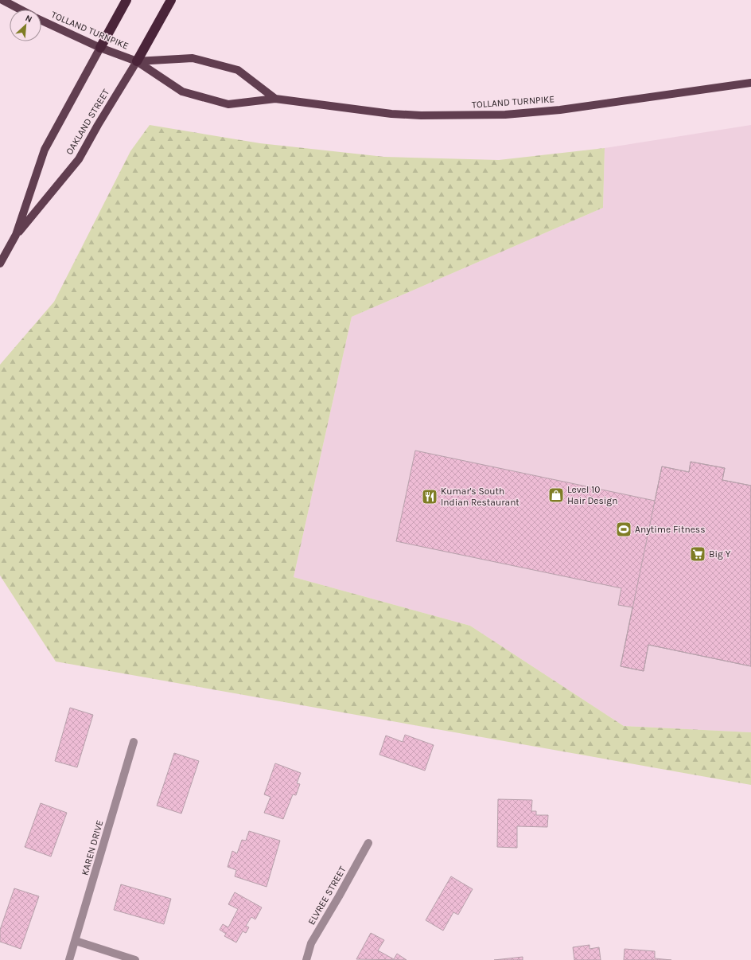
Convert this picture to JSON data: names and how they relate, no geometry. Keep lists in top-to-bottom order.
{
  "streets": {
    "main road": ["TOLLAND TURNPIKE", "OAKLAND STREET"],
    "street": ["KAREN DRIVE", "ELVREE STREET"]
  },
  "crossings": [
    ["TOLLAND TURNPIKE", "OAKLAND STREET"]
  ],
  "places": {
    "shop": ["Level 10 Hair Design"],
    "restaurant": ["Kumar's South Indian Restaurant"],
    "sports": ["Anytime Fitness"],
    "supermarket": ["Big Y"]
  },
  "north": "top right"
}
